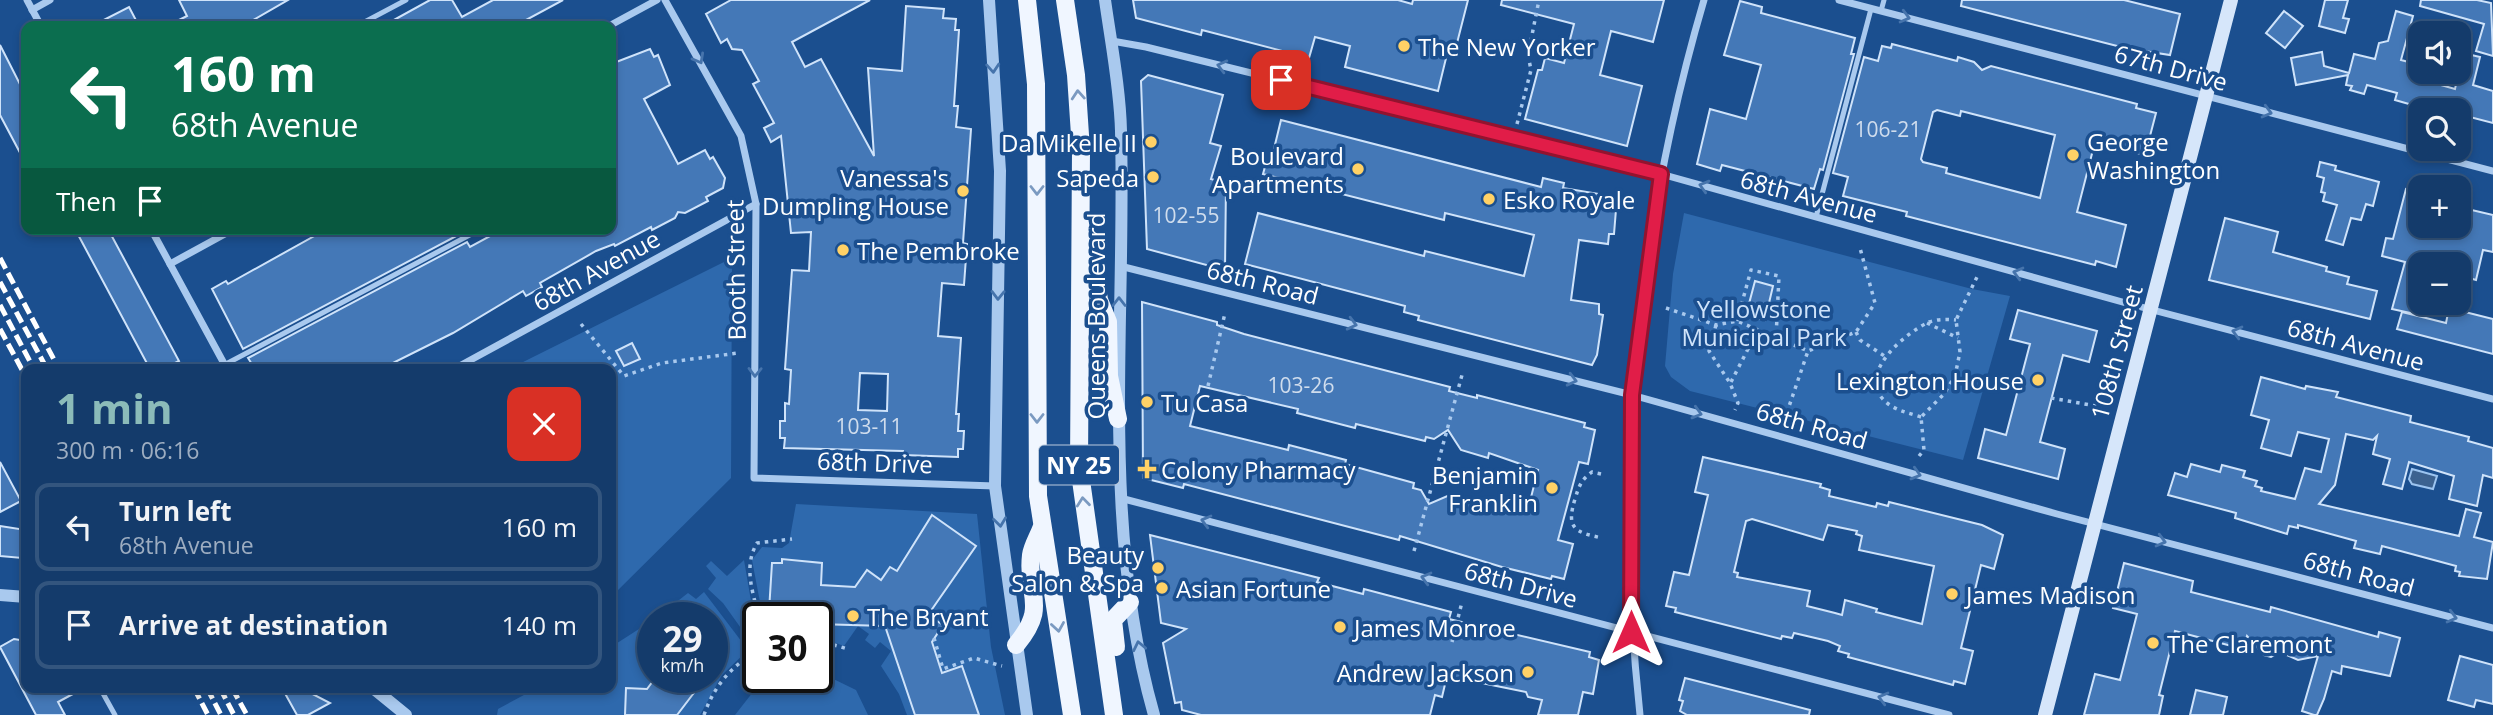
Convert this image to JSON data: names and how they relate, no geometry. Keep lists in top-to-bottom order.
{
  "streets": {
    "main road": ["Queens Boulevard", "108th Street", "NY 25"],
    "street": [
      "67th Drive",
      "68th Avenue",
      "Booth Street",
      "68th Road",
      "68th Drive"
    ]
  },
  "crossings": [
    ["67th Drive", "108th Street"],
    ["68th Avenue", "Booth Street"],
    ["68th Avenue", "Queens Boulevard"],
    ["68th Avenue", "108th Street"],
    ["Booth Street", "68th Drive"],
    ["68th Road", "Queens Boulevard"],
    ["68th Road", "108th Street"],
    ["Queens Boulevard", "68th Drive"]
  ],
  "one_way": [
    "67th Drive",
    "68th Avenue",
    "Booth Street",
    "68th Road",
    "68th Drive"
  ],
  "parks": ["Yellowstone Municipal Park"],
  "places": {
    "other": [
      "The New Yorker",
      "Da Mikelle II",
      "George Washington",
      "Boulevard Apartments",
      "Sapeda",
      "Vanessa's Dumpling House",
      "Esko Royale",
      "The Pembroke",
      "Lexington House",
      "Tu Casa",
      "Benjamin Franklin",
      "Beauty Salon & Spa",
      "Asian Fortune",
      "James Madison",
      "The Bryant",
      "James Monroe",
      "The Claremont",
      "Andrew Jackson"
    ],
    "health": ["Colony Pharmacy"]
  },
  "house_numbers": [
    "106-21",
    "102-55",
    "103-26",
    "103-11"
  ],
  "page": {
    "map_buttons": ["+", "−"],
    "turn": ["160 m", "68th Avenue"],
    "then": "Then",
    "heading": ["1 min", "300 m · 06:16"],
    "list": [
      {
        "name": "Turn left",
        "note": "68th Avenue",
        "value": "160 m"
      },
      {
        "name": "Arrive at destination",
        "value": "140 m"
      }
    ],
    "speed": "29 km/h",
    "limit": "30"
  }
}
